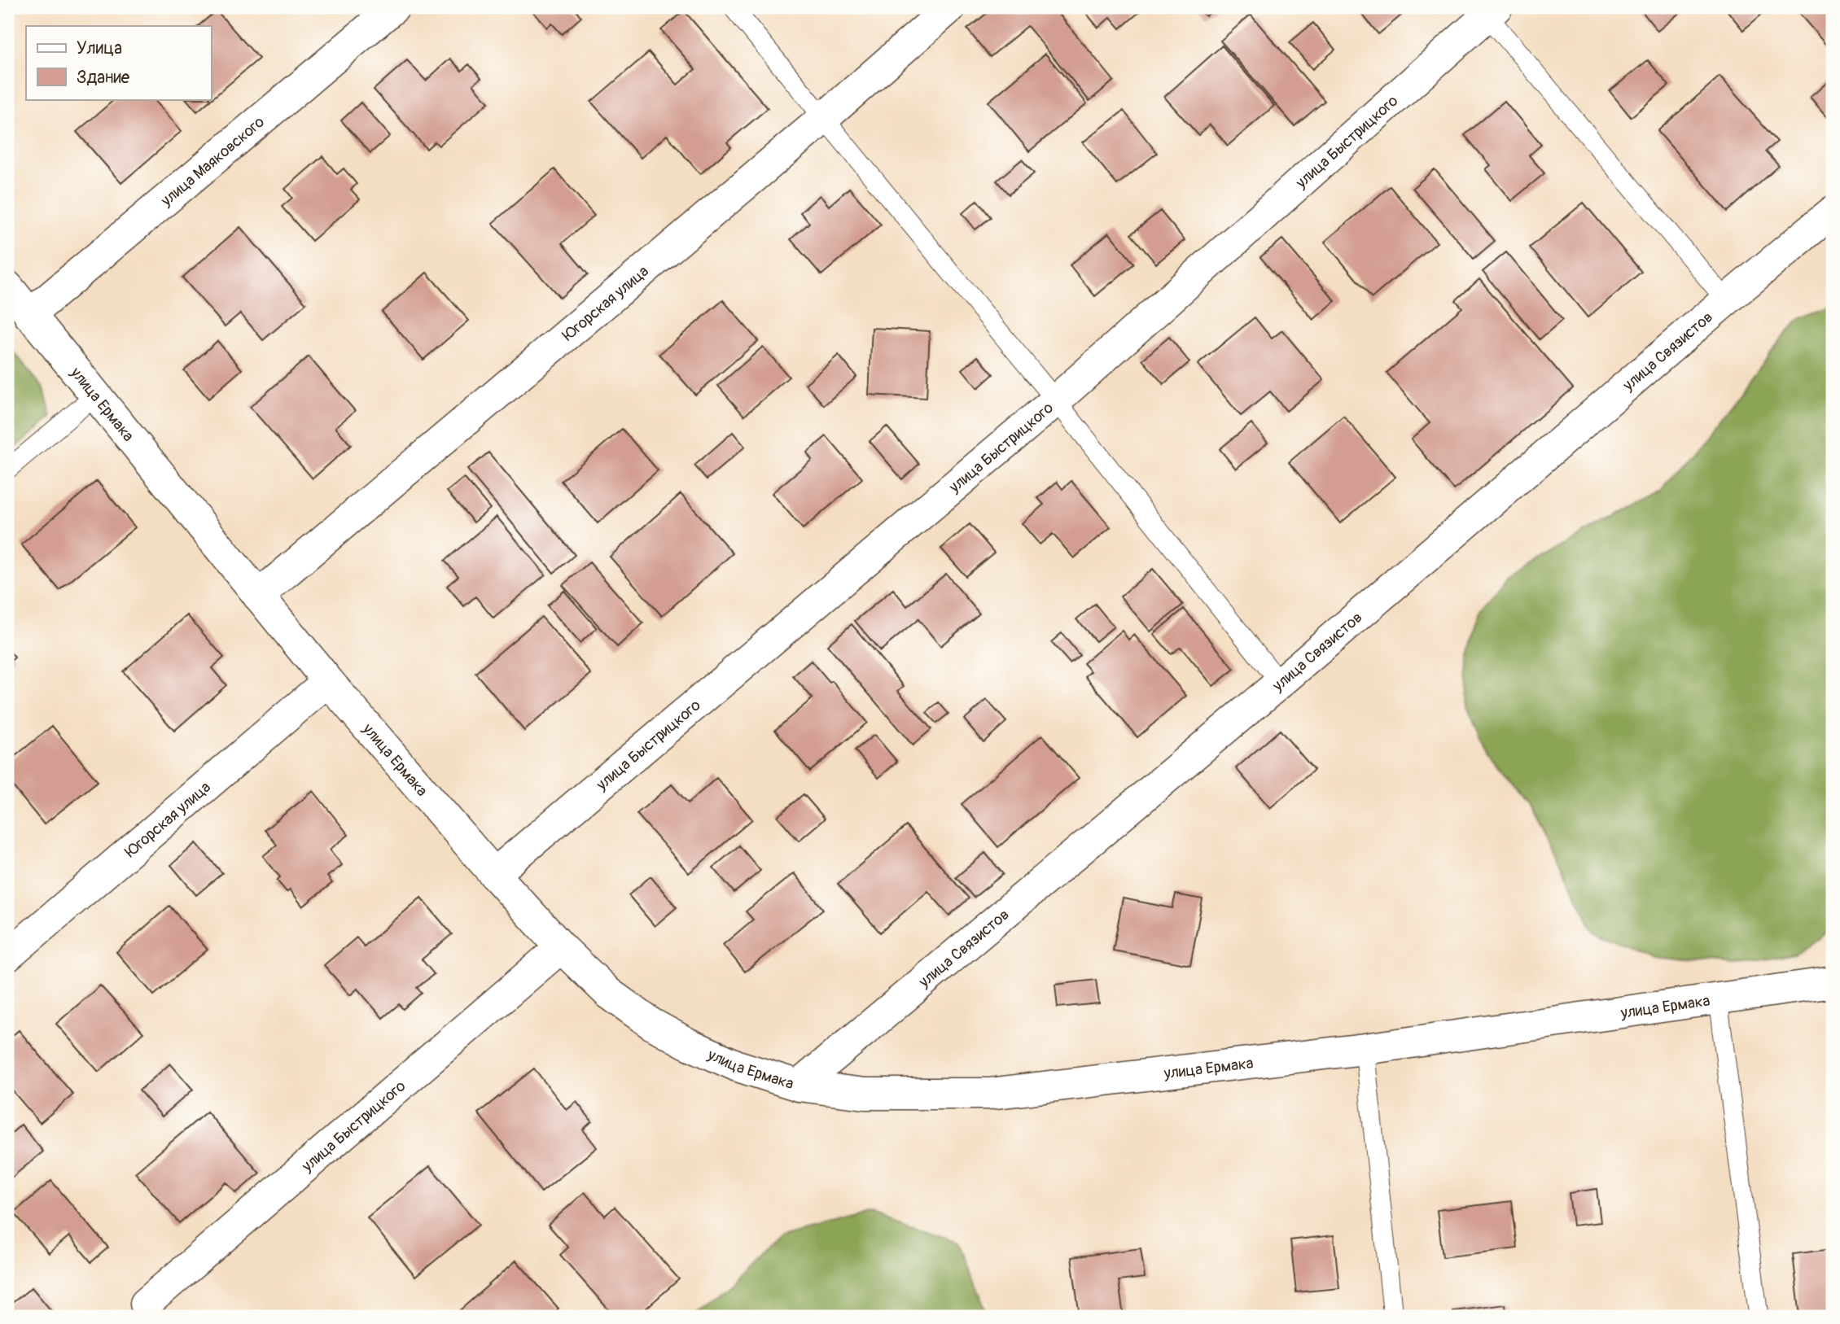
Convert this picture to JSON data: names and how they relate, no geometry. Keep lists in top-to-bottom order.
{
  "streets": {
    "street": [
      "улица Быстрицкого",
      "улица Маяковского",
      "Югорская улица",
      "улица Связистов",
      "улица Ермака"
    ]
  },
  "crossings": [
    ["улица Быстрицкого", "улица Ермака"],
    ["улица Маяковского", "улица Ермака"],
    ["Югорская улица", "улица Ермака"],
    ["улица Связистов", "улица Ермака"]
  ],
  "legend": ["Улица", "Здание"]
}
